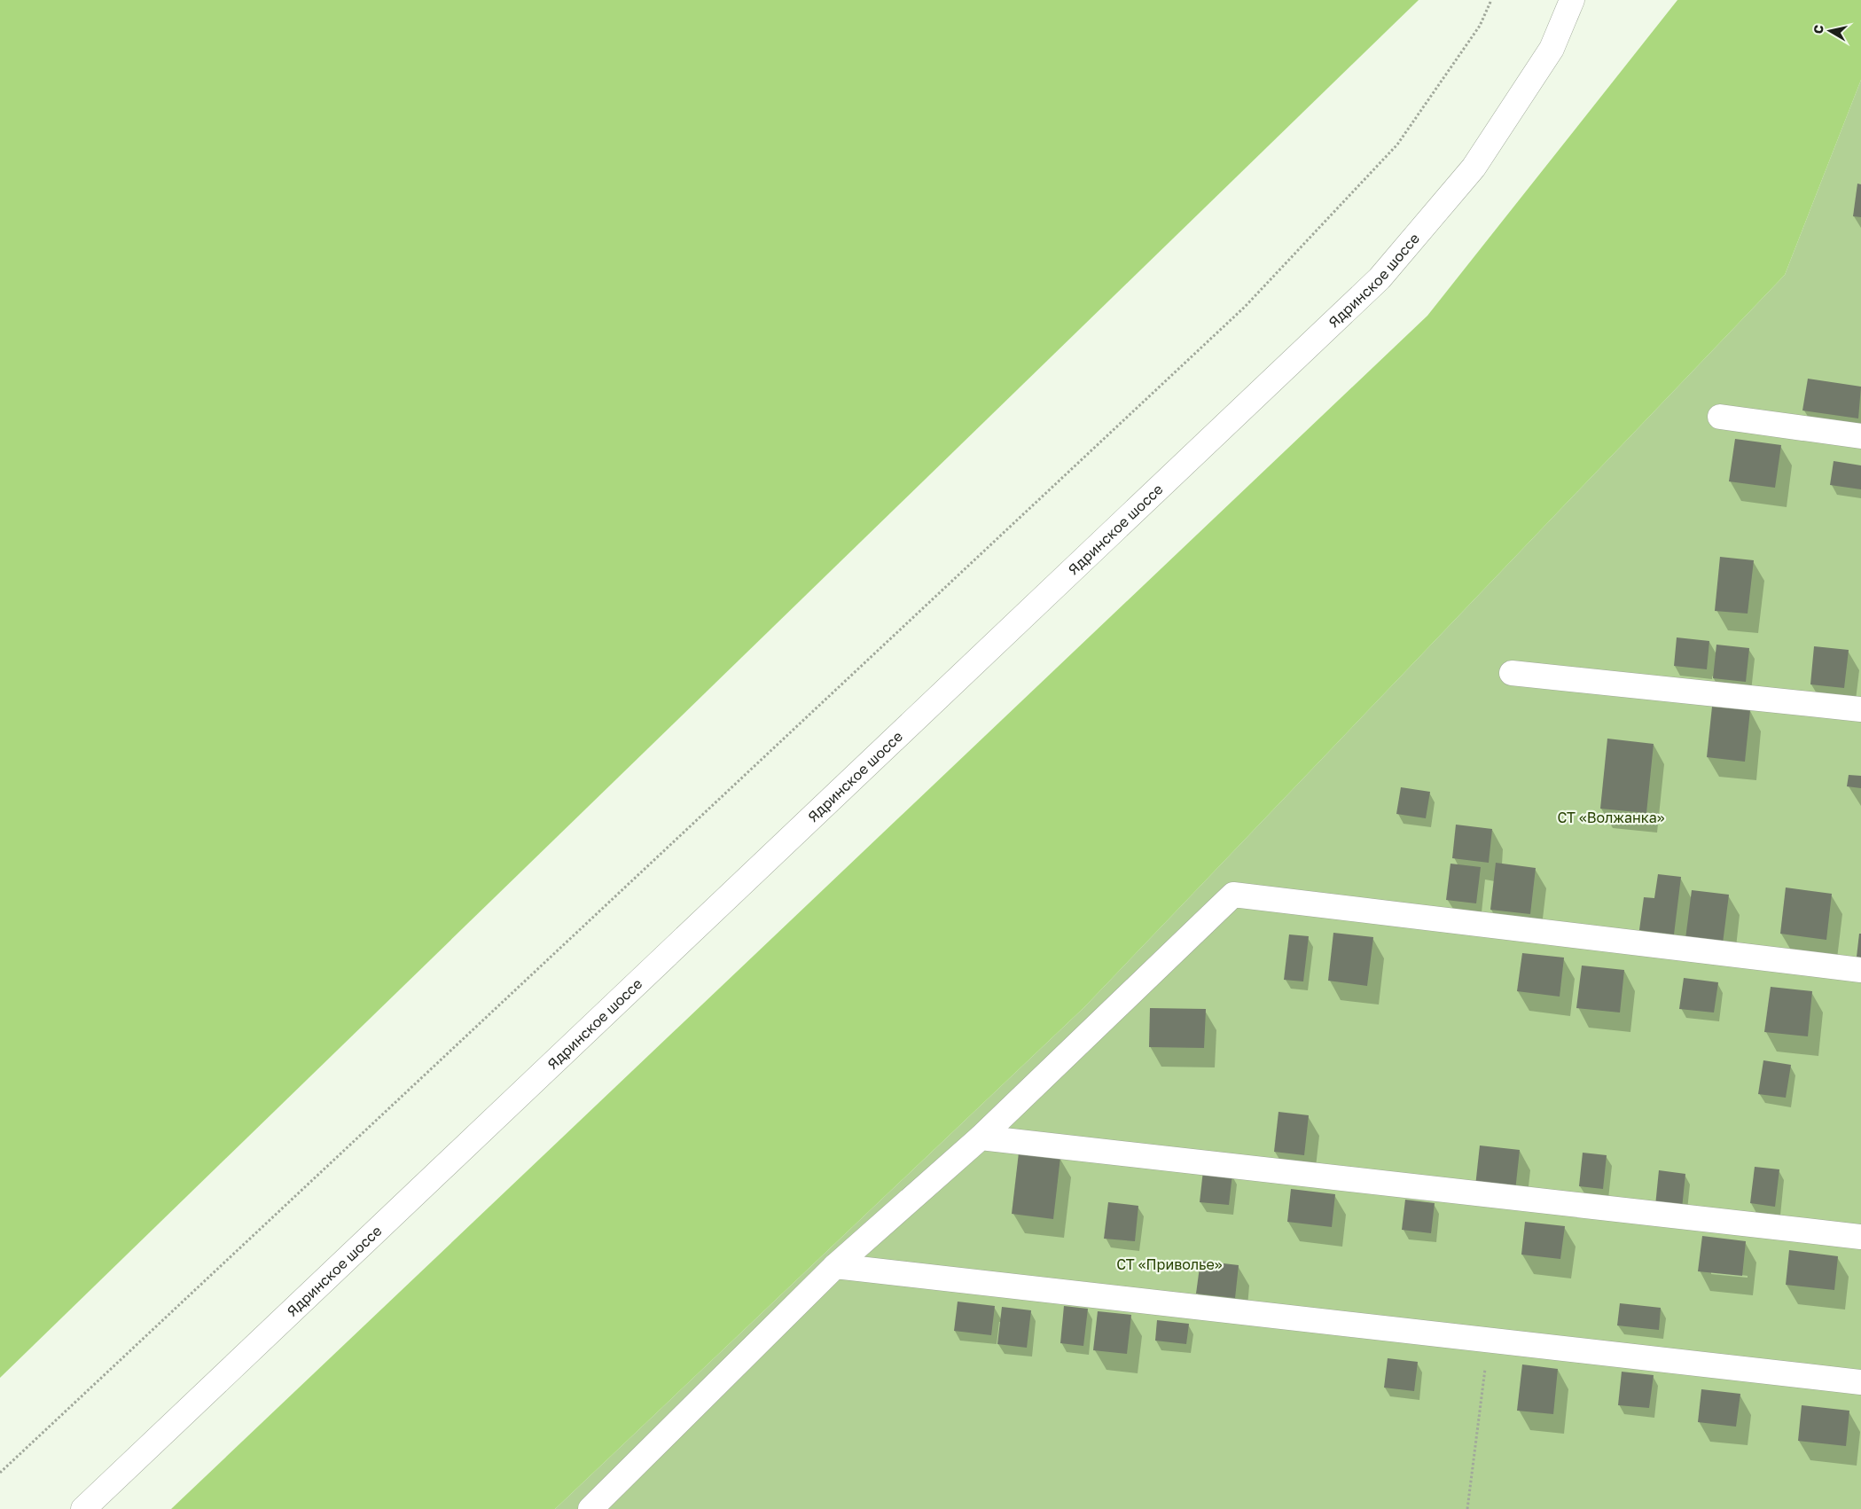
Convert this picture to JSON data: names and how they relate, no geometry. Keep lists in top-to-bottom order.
{
  "streets": {
    "main road": ["Ядринское шоссе"]
  },
  "parks": ["СТ «Волжанка»", "СТ «Приволье»"],
  "north": "left"
}
